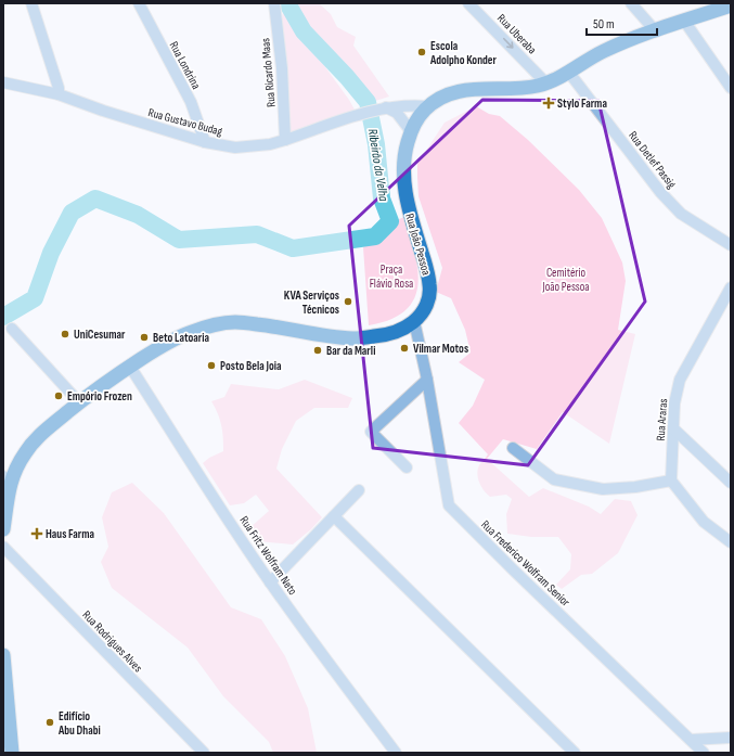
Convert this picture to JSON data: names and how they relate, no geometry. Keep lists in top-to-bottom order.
{
  "streets": {
    "main road": ["Rua João Pessoa"],
    "street": [
      "Rua Uberaba",
      "Rua Londrina",
      "Rua Ricardo Maas",
      "Rua Gustavo Budag",
      "Rua Detlef Passig",
      "Rua Araras",
      "Rua Fritz Wolfram Neto",
      "Rua Frederico Wolfram Senior",
      "Rua Rodrigues Alves"
    ]
  },
  "crossings": [
    ["Rua Londrina", "Rua Gustavo Budag"],
    ["Rua Ricardo Maas", "Rua Gustavo Budag"],
    ["Rua Gustavo Budag", "Rua João Pessoa"],
    ["Rua João Pessoa", "Rua Fritz Wolfram Neto"],
    ["Rua João Pessoa", "Rua Frederico Wolfram Senior"]
  ],
  "one_way": ["Rua Uberaba"],
  "water": ["Ribeirão da Velha"],
  "parks": ["Praça Flávio Rosa", "Cemitério João Pessoa"],
  "places": {
    "other": [
      "Escola Adolpho Konder",
      "KVA Serviços Técnicos",
      "UniCesumar",
      "Beto Latoaria",
      "Vilmar Motos",
      "Bar da Marli",
      "Posto Bela Joia",
      "Empório Frozen",
      "Edifício Abu Dhabi"
    ],
    "health": ["Stylo Farma", "Haus Farma"]
  },
  "scale_bar": "50 m"
}
